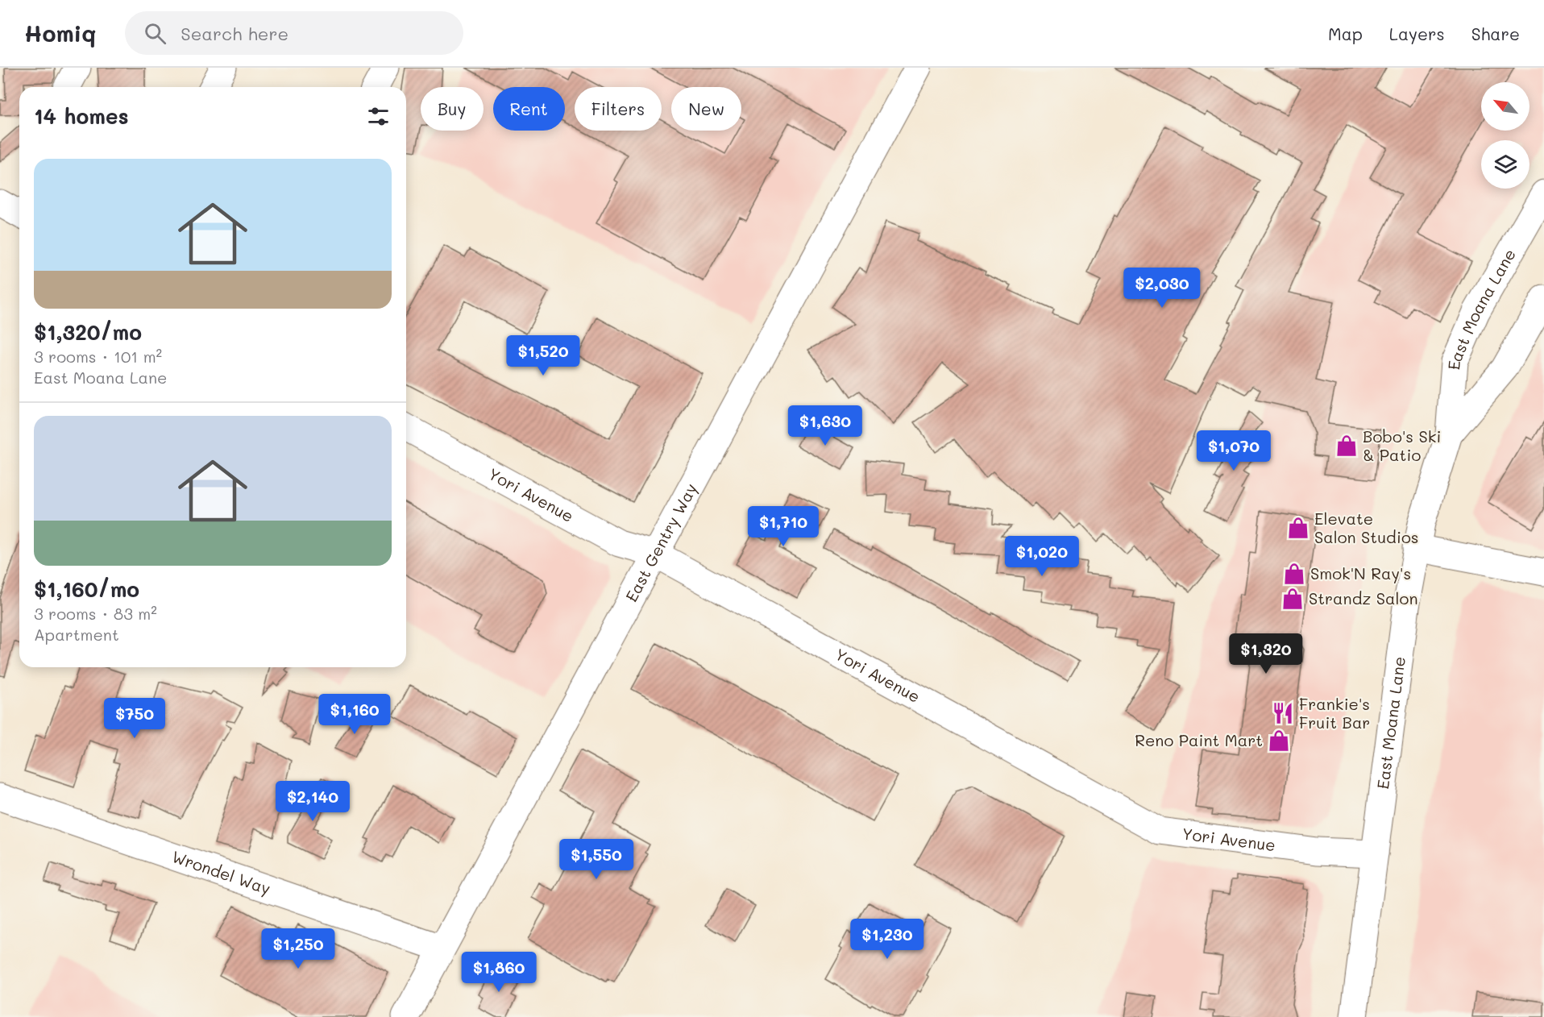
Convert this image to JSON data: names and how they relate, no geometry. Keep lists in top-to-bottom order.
{
  "streets": {
    "street": [
      "East Moana Lane",
      "Yori Avenue",
      "East Gentry Way",
      "Wrondel Way"
    ]
  },
  "crossings": [
    ["East Moana Lane", "Yori Avenue"],
    ["Yori Avenue", "East Gentry Way"],
    ["East Gentry Way", "Wrondel Way"]
  ],
  "places": {
    "shop": [
      "Bobo's Ski & Patio",
      "Elevate Salon Studios",
      "Smok'N Ray's",
      "Strandz Salon",
      "Reno Paint Mart"
    ],
    "restaurant": ["Frankie's Fruit Bar"]
  },
  "north": "top left",
  "page": {
    "header": "Homiq",
    "search": "Search here",
    "nav": ["Map", "Layers", "Share"],
    "chip": [
      "Buy",
      "Rent",
      "Filters",
      "New"
    ],
    "heading": "14 homes",
    "list": [
      {
        "name": "$1,320/mo",
        "note": "3 rooms · 101 m² · East Moana Lane"
      },
      {
        "name": "$1,160/mo",
        "note": "3 rooms · 83 m² · Apartment"
      }
    ],
    "price": [
      "$2,030",
      "$1,520",
      "$1,630",
      "$1,070",
      "$1,710",
      "$1,020",
      "$1,320",
      "$1,160",
      "$750",
      "$2,140",
      "$1,550",
      "$1,230",
      "$1,250",
      "$1,860"
    ]
  }
}
